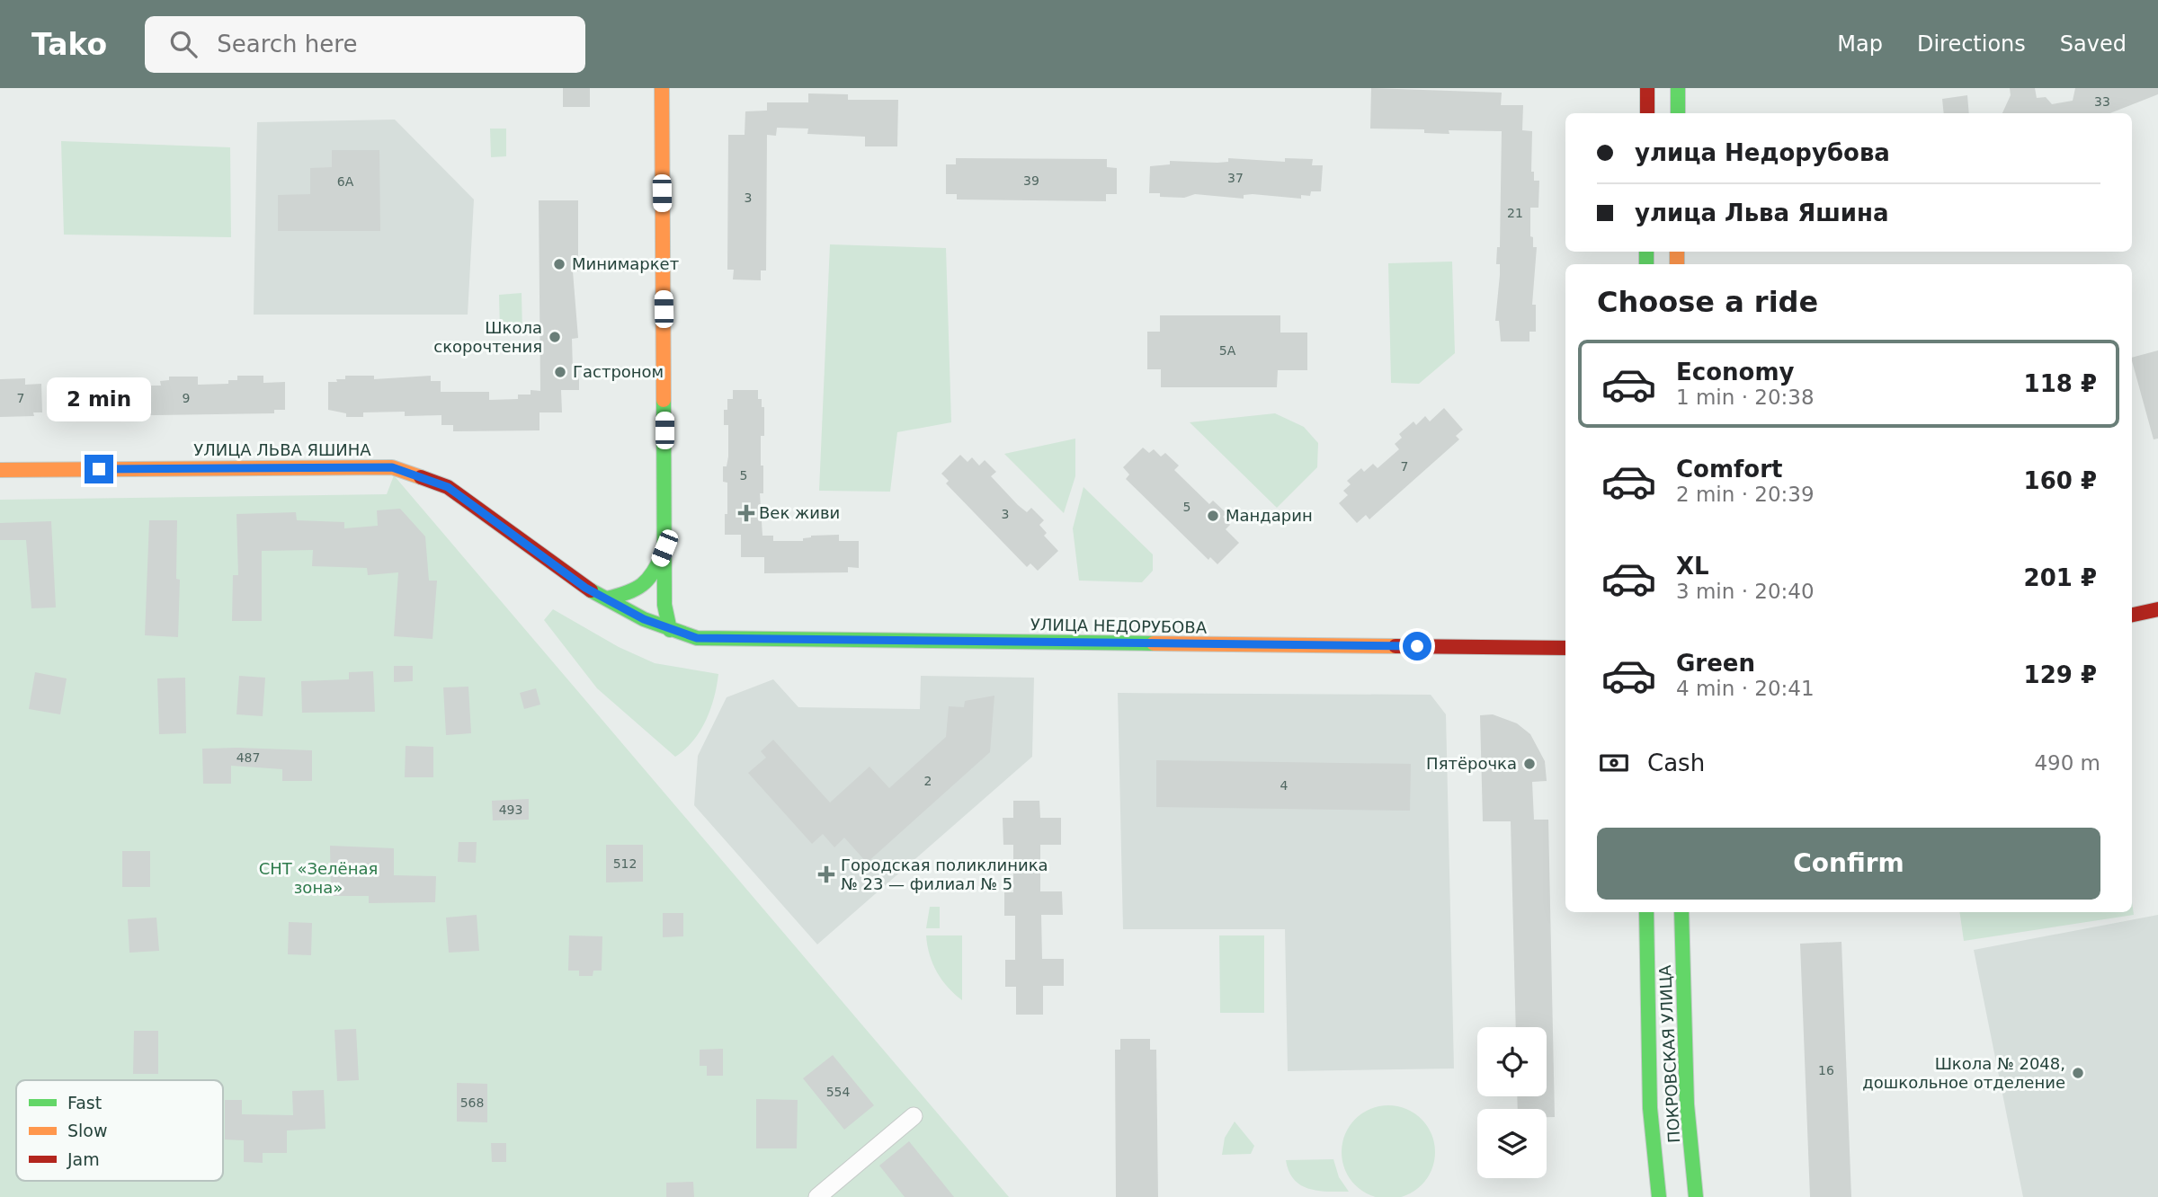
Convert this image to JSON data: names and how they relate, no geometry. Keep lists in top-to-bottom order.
{
  "streets": {
    "street": ["УЛИЦА ЛЬВА ЯШИНА", "УЛИЦА НЕДОРУБОВА", "ПОКРОВСКАЯ УЛИЦА"]
  },
  "crossings": [
    ["УЛИЦА ЛЬВА ЯШИНА", "УЛИЦА НЕДОРУБОВА"]
  ],
  "parks": ["СНТ «Зелёная зона»"],
  "places": {
    "other": [
      "Минимаркет",
      "Школа скорочтения",
      "Гастроном",
      "Мандарин",
      "Пятёрочка",
      "Школа № 2048, дошкольное отделение"
    ],
    "health": ["Век живи", "Городская поликлиника № 23 — филиал № 5"]
  },
  "house_numbers": [
    "33",
    "37",
    "39",
    "6А",
    "3",
    "21",
    "5А",
    "7",
    "9",
    "7",
    "5",
    "5",
    "3",
    "487",
    "2",
    "4",
    "493",
    "512",
    "16",
    "554",
    "568"
  ],
  "legend": ["Fast", "Slow", "Jam"],
  "page": {
    "header": "Tako",
    "search": "Search here",
    "nav": ["Map", "Directions", "Saved"],
    "banner": ["улица Недорубова", "улица Льва Яшина"],
    "heading": "Choose a ride",
    "list": [
      {
        "name": "Economy",
        "note": "1 min · 20:38",
        "value": "118 ₽"
      },
      {
        "name": "Comfort",
        "note": "2 min · 20:39",
        "value": "160 ₽"
      },
      {
        "name": "XL",
        "note": "3 min · 20:40",
        "value": "201 ₽"
      },
      {
        "name": "Green",
        "note": "4 min · 20:41",
        "value": "129 ₽"
      }
    ],
    "bubble": "2 min",
    "pay": ["Cash", "490 m"],
    "buttons": "Confirm"
  }
}
